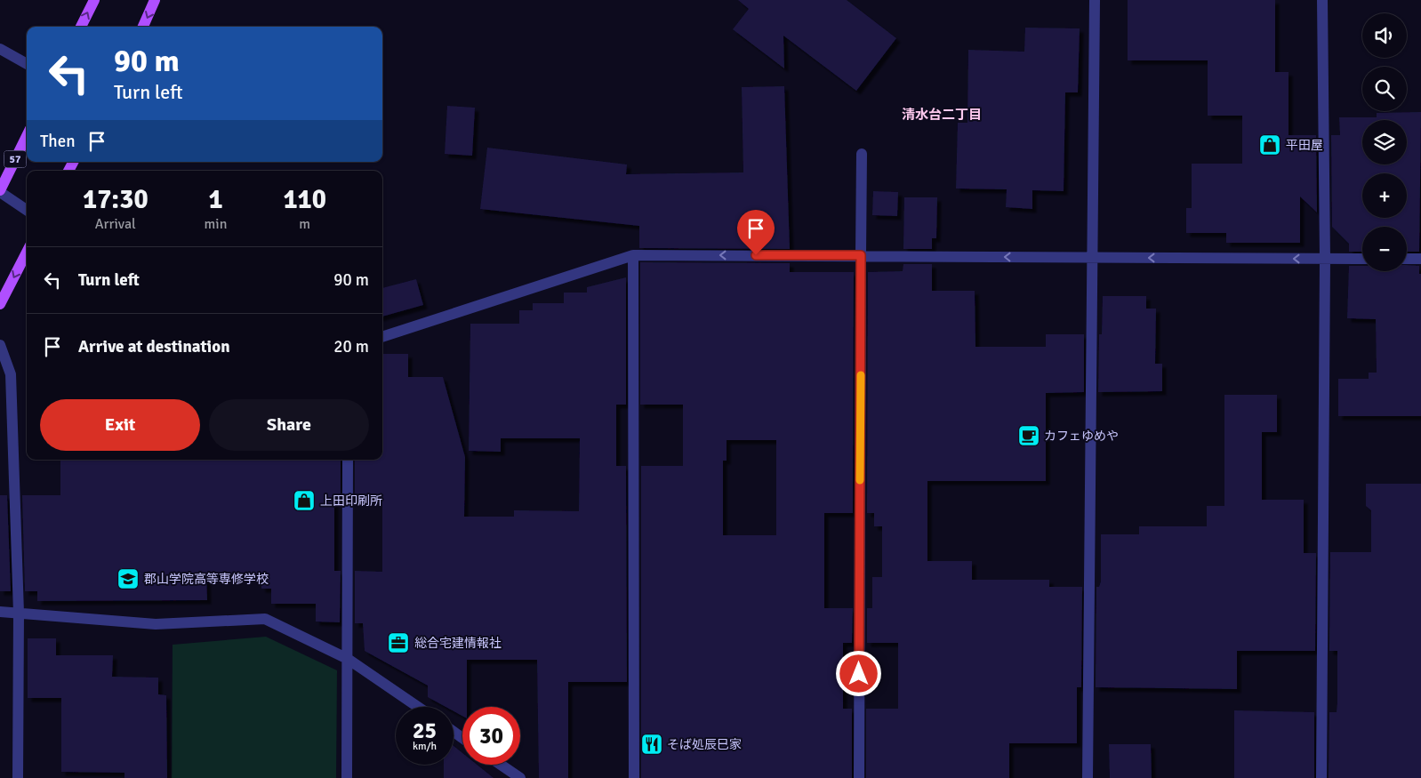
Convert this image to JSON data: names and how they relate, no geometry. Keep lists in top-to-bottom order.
{
  "streets": {
    "main road": ["57"]
  },
  "districts": ["清水台二丁目"],
  "places": {
    "shop": ["平田屋", "上田印刷所"],
    "cafe": ["カフェゆめや"],
    "school or university": ["郡山学院高等専修学校"],
    "office": ["総合宅建情報社"],
    "restaurant": ["そば処辰巳家"]
  },
  "page": {
    "map_buttons": ["+", "−"],
    "turn": ["90 m", "Turn left"],
    "then": "Then",
    "eta": [
      "17:30",
      "Arrival",
      "1",
      "min",
      "110",
      "m"
    ],
    "list": [
      {
        "name": "Turn left",
        "value": "90 m"
      },
      {
        "name": "Arrive at destination",
        "value": "20 m"
      }
    ],
    "buttons": ["Exit", "Share"],
    "speed": "25 km/h",
    "limit": "30"
  }
}
